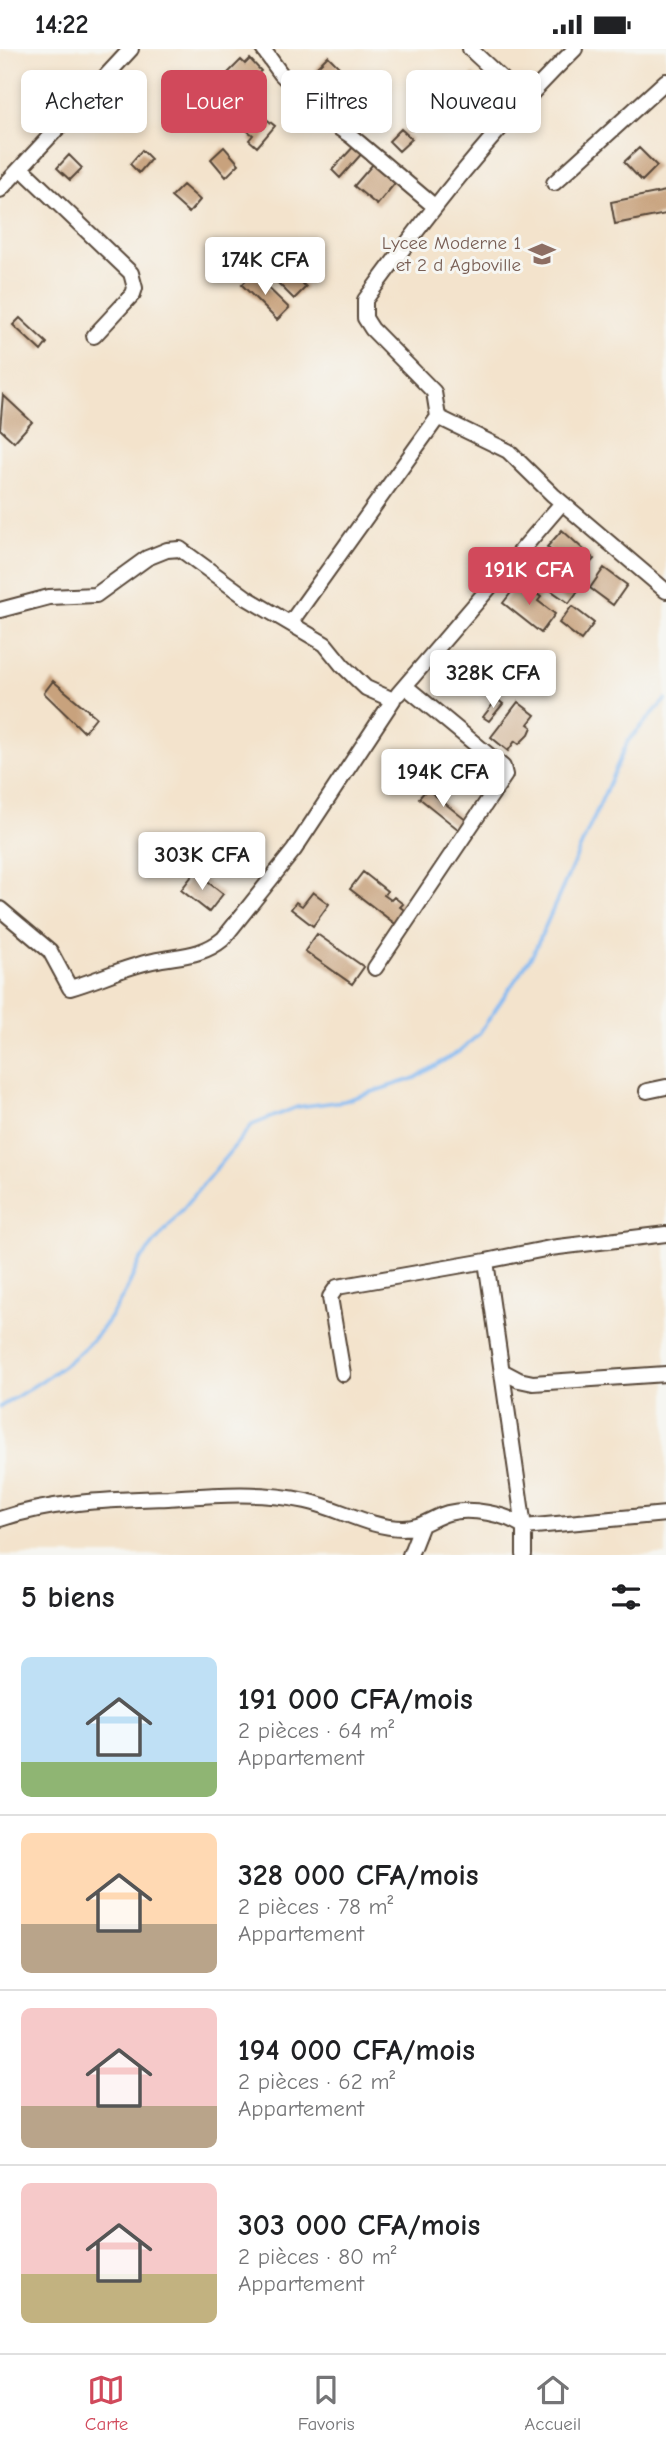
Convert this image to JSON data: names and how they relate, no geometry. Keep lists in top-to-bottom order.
{
  "places": {
    "school or university": ["Lycee Moderne 1 et 2 d Agboville"]
  },
  "page": {
    "status": "14:22",
    "chip": [
      "Acheter",
      "Louer",
      "Filtres",
      "Nouveau"
    ],
    "price": [
      "174K CFA",
      "191K CFA",
      "328K CFA",
      "194K CFA",
      "303K CFA"
    ],
    "heading": "5 biens",
    "list": [
      {
        "name": "191 000 CFA/mois",
        "note": "2 pièces · 64 m² · Appartement"
      },
      {
        "name": "328 000 CFA/mois",
        "note": "2 pièces · 78 m² · Appartement"
      },
      {
        "name": "194 000 CFA/mois",
        "note": "2 pièces · 62 m² · Appartement"
      },
      {
        "name": "303 000 CFA/mois",
        "note": "2 pièces · 80 m² · Appartement"
      }
    ],
    "tabs": ["Carte", "Favoris", "Accueil"]
  }
}
